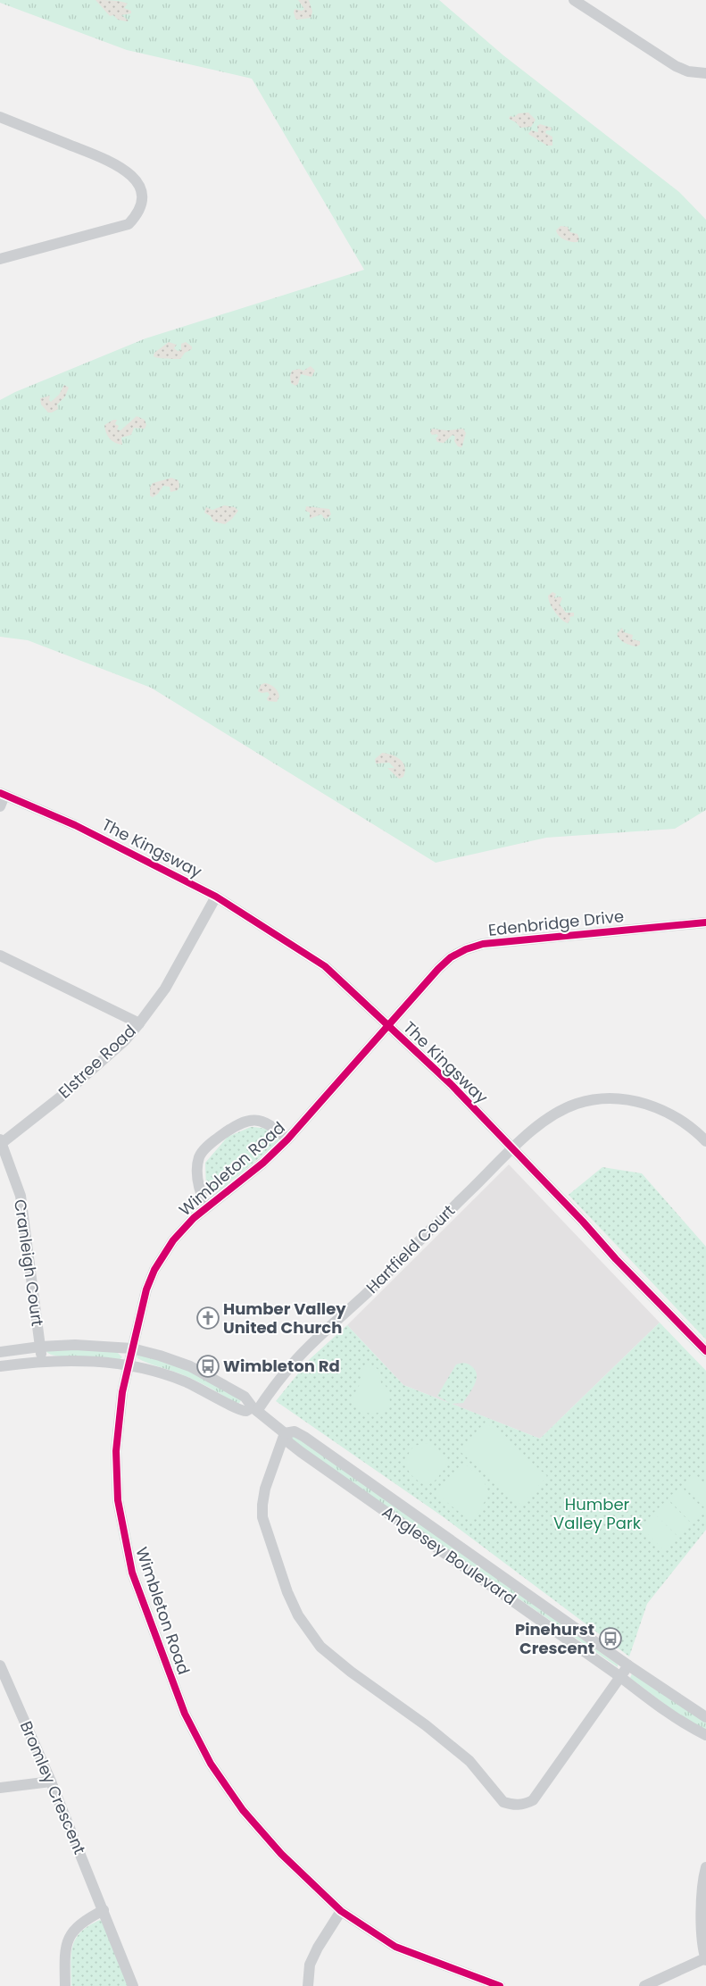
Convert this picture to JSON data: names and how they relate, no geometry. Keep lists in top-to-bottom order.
{
  "streets": {
    "street": [
      "The Kingsway",
      "Edenbridge Drive",
      "Elstree Road",
      "Wimbleton Road",
      "Hartfield Court",
      "Cranleigh Court",
      "Anglesey Boulevard",
      "Bromley Crescent"
    ]
  },
  "crossings": [
    ["The Kingsway", "Edenbridge Drive"],
    ["The Kingsway", "Elstree Road"],
    ["The Kingsway", "Wimbleton Road"],
    ["The Kingsway", "Hartfield Court"],
    ["Edenbridge Drive", "Wimbleton Road"],
    ["Elstree Road", "Cranleigh Court"],
    ["Wimbleton Road", "Anglesey Boulevard"],
    ["Hartfield Court", "Anglesey Boulevard"],
    ["Cranleigh Court", "Anglesey Boulevard"]
  ],
  "parks": ["Humber Valley Park"],
  "places": {
    "church": ["Humber Valley United Church"],
    "bus stop": ["Wimbleton Rd", "Pinehurst Crescent"]
  }
}
